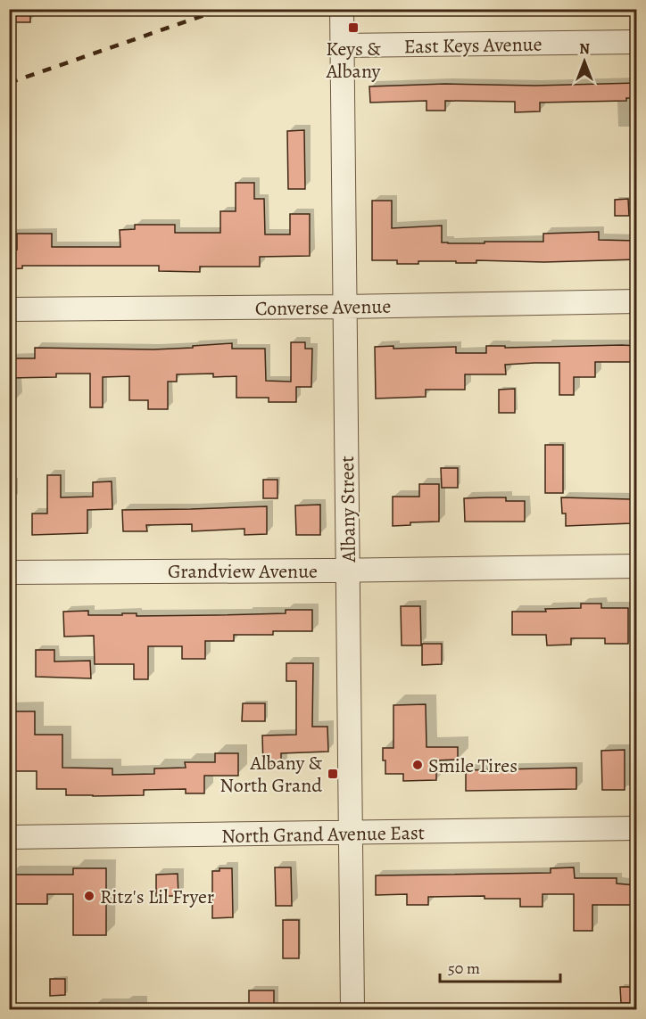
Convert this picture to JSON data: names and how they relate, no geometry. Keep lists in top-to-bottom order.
{
  "streets": {
    "street": [
      "East Keys Avenue",
      "Converse Avenue",
      "Albany Street",
      "Grandview Avenue",
      "North Grand Avenue East"
    ]
  },
  "crossings": [
    ["East Keys Avenue", "Albany Street"],
    ["Converse Avenue", "Albany Street"],
    ["Albany Street", "Grandview Avenue"],
    ["Albany Street", "North Grand Avenue East"]
  ],
  "places": {
    "transit": ["Keys & Albany", "Albany & North Grand"],
    "other": ["Smile Tires", "Ritz's Lil Fryer"]
  },
  "scale_bar": "50 m",
  "north": "top"
}
